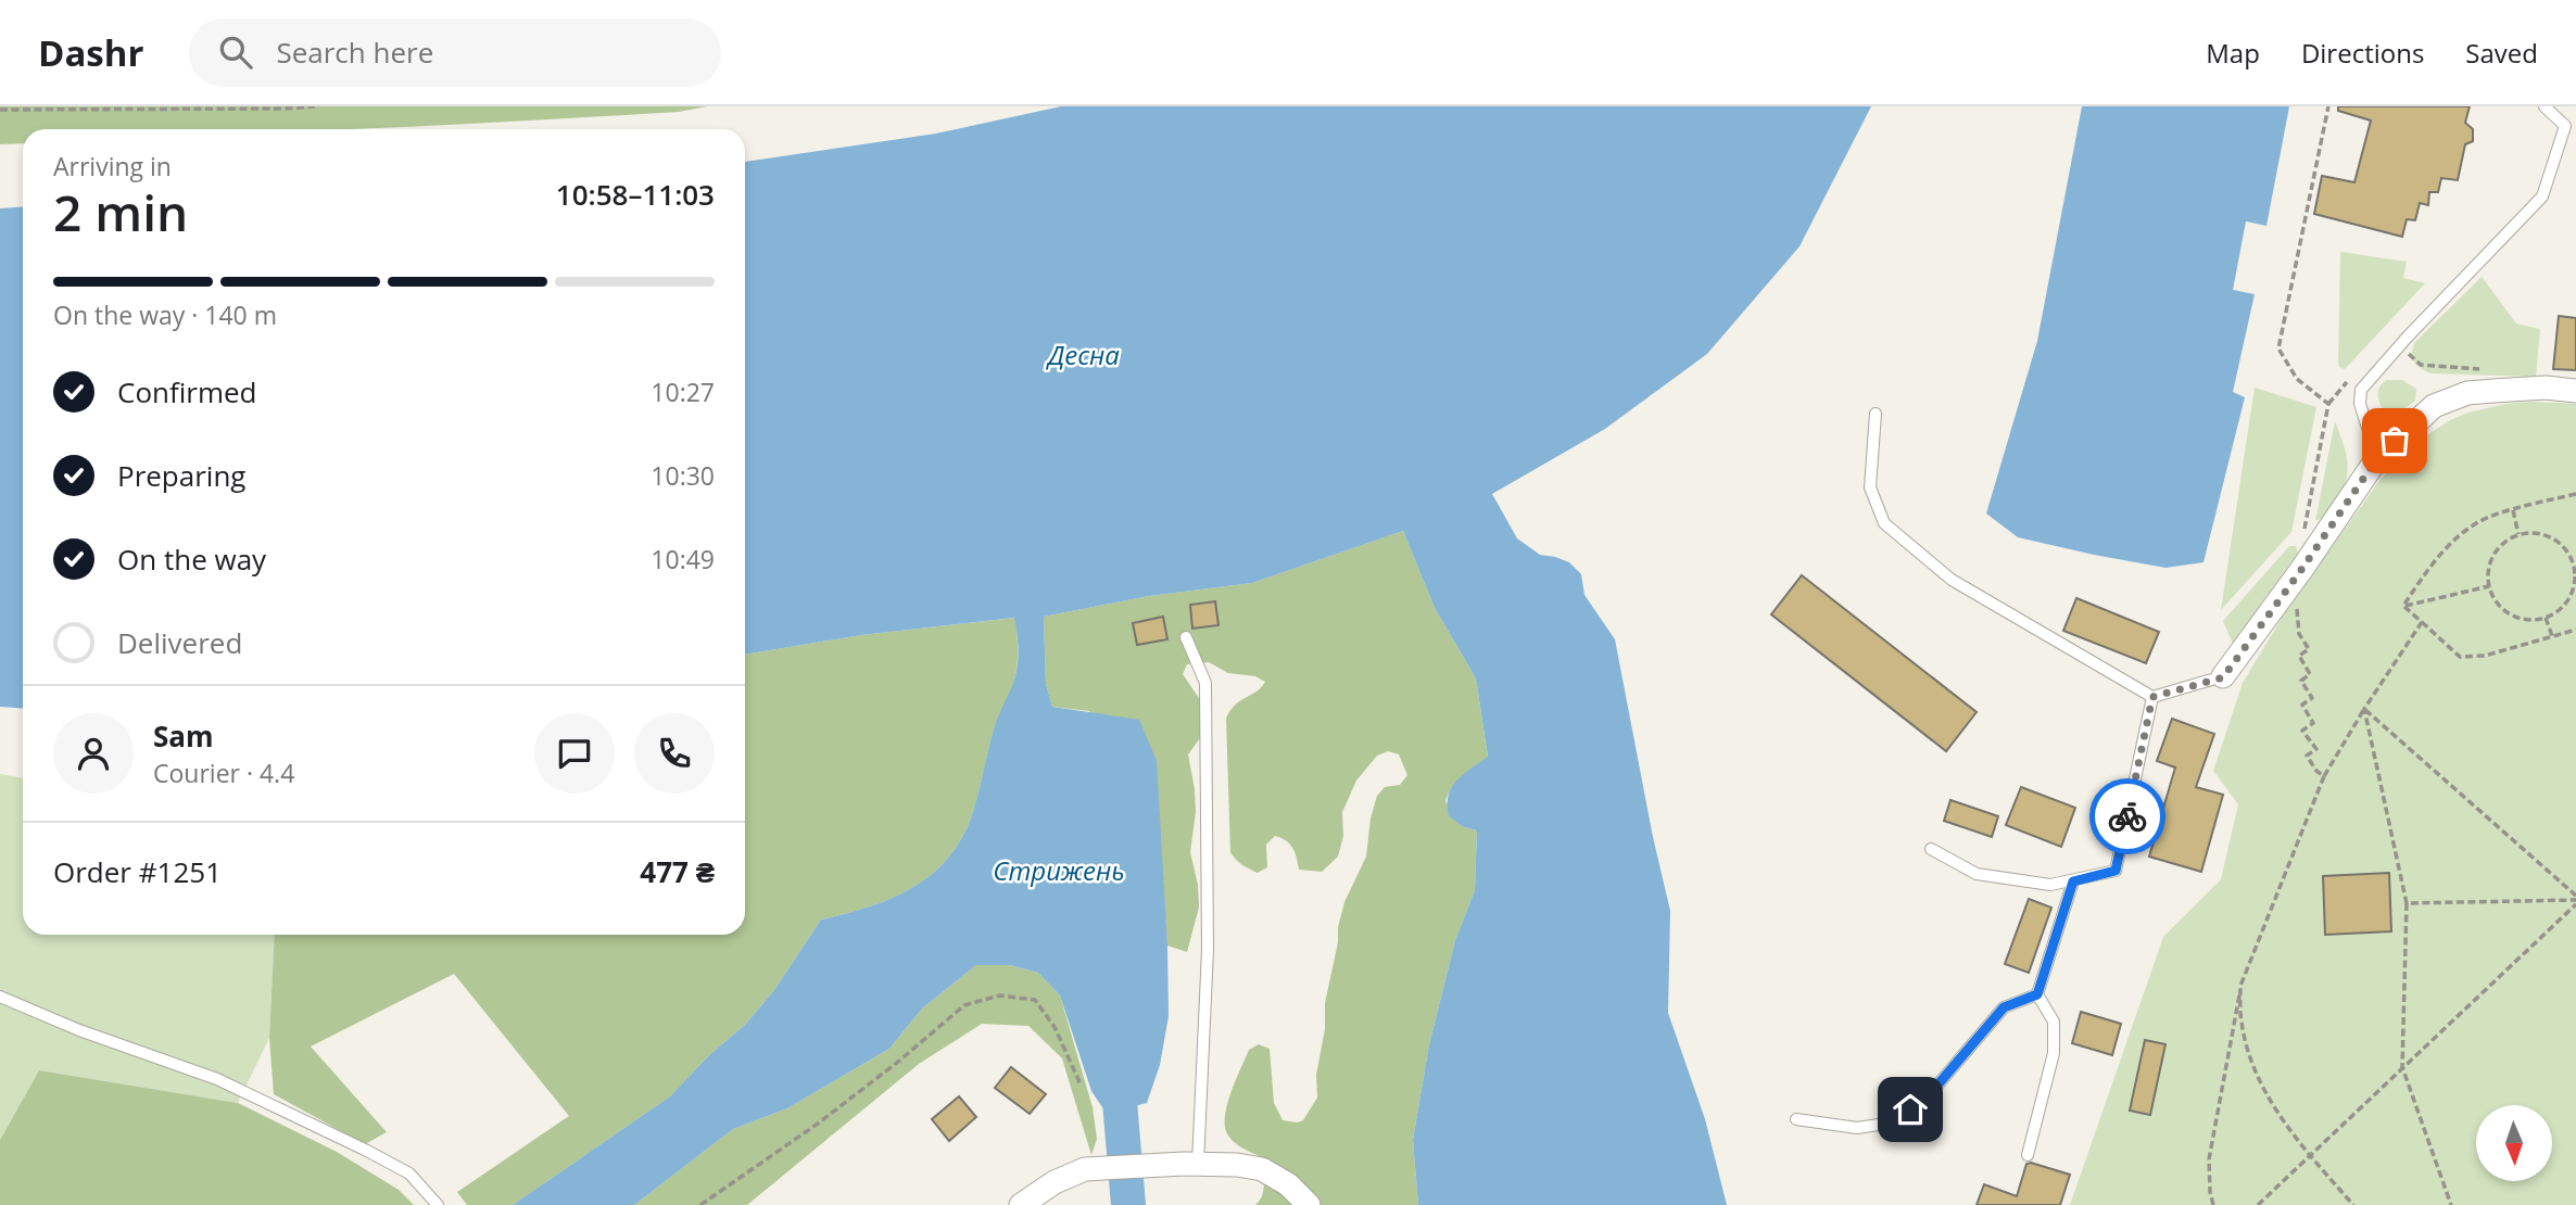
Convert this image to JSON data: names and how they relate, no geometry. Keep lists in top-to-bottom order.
{
  "water": ["Десна", "Стрижень"],
  "north": "bottom",
  "page": {
    "header": "Dashr",
    "search": "Search here",
    "nav": ["Map", "Directions", "Saved"],
    "heading": ["2 min", "Arriving in", "10:58–11:03"],
    "panel": [
      "Sam",
      "Courier · 4.4",
      "Order #1251",
      "477 ₴"
    ],
    "bar": "On the way · 140 m",
    "list": [
      ["Confirmed", "10:27"],
      ["Preparing", "10:30"],
      ["On the way", "10:49"],
      "Delivered"
    ]
  }
}
